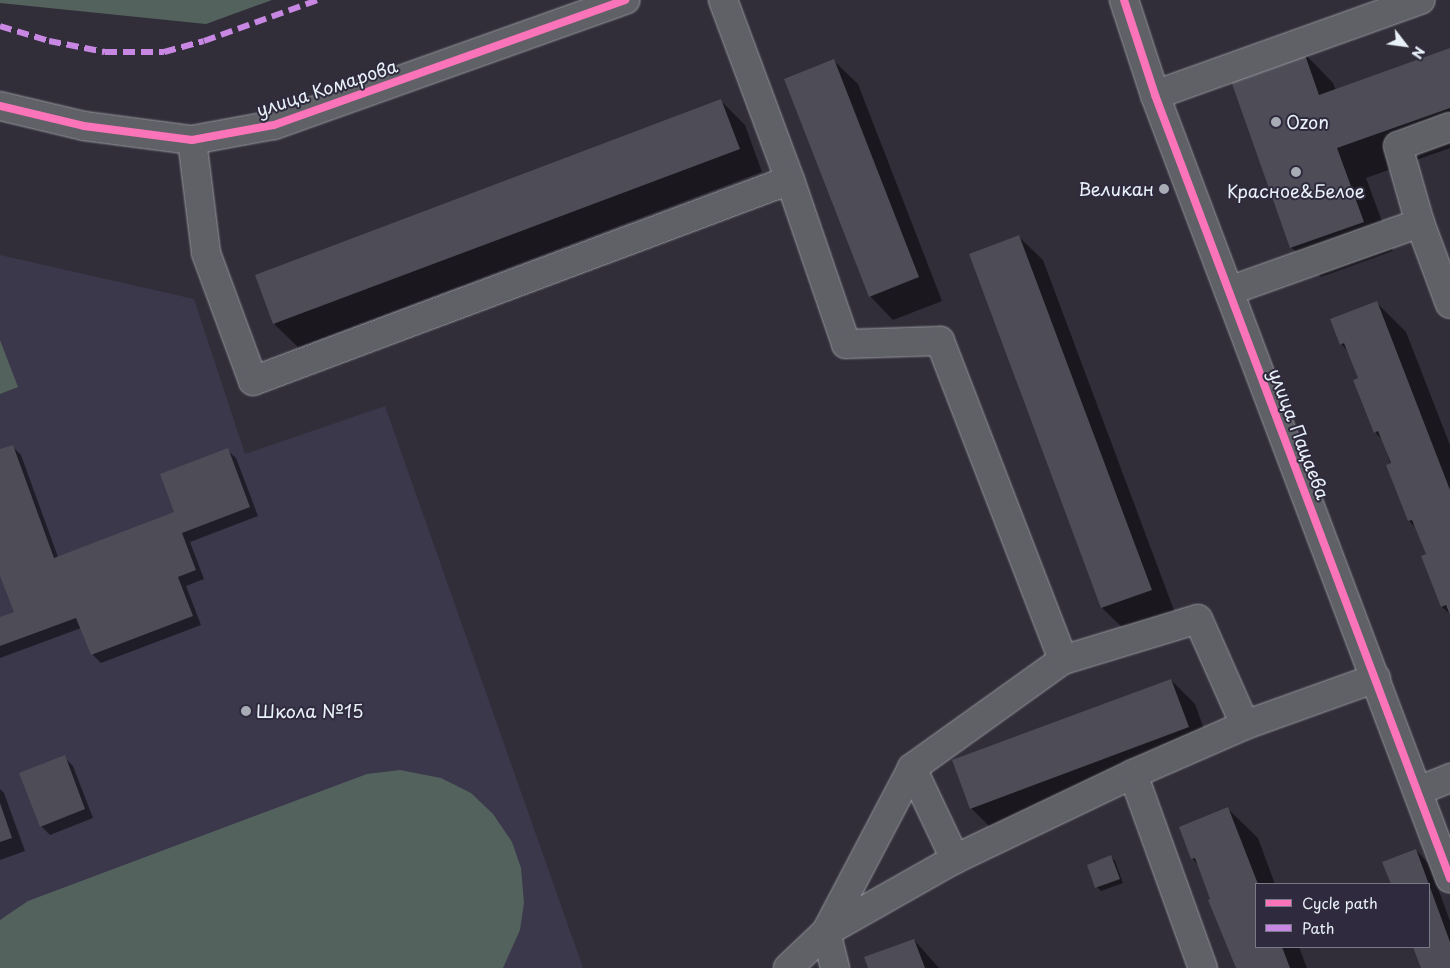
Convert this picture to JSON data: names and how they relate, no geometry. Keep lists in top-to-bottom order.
{
  "streets": {
    "street": ["улица Комарова", "улица Пацаева"]
  },
  "places": [
    "Ozon",
    "Красное&Белое",
    "Великан",
    "Школа №15"
  ],
  "legend": ["Cycle path", "Path"],
  "north": "bottom right"
}
